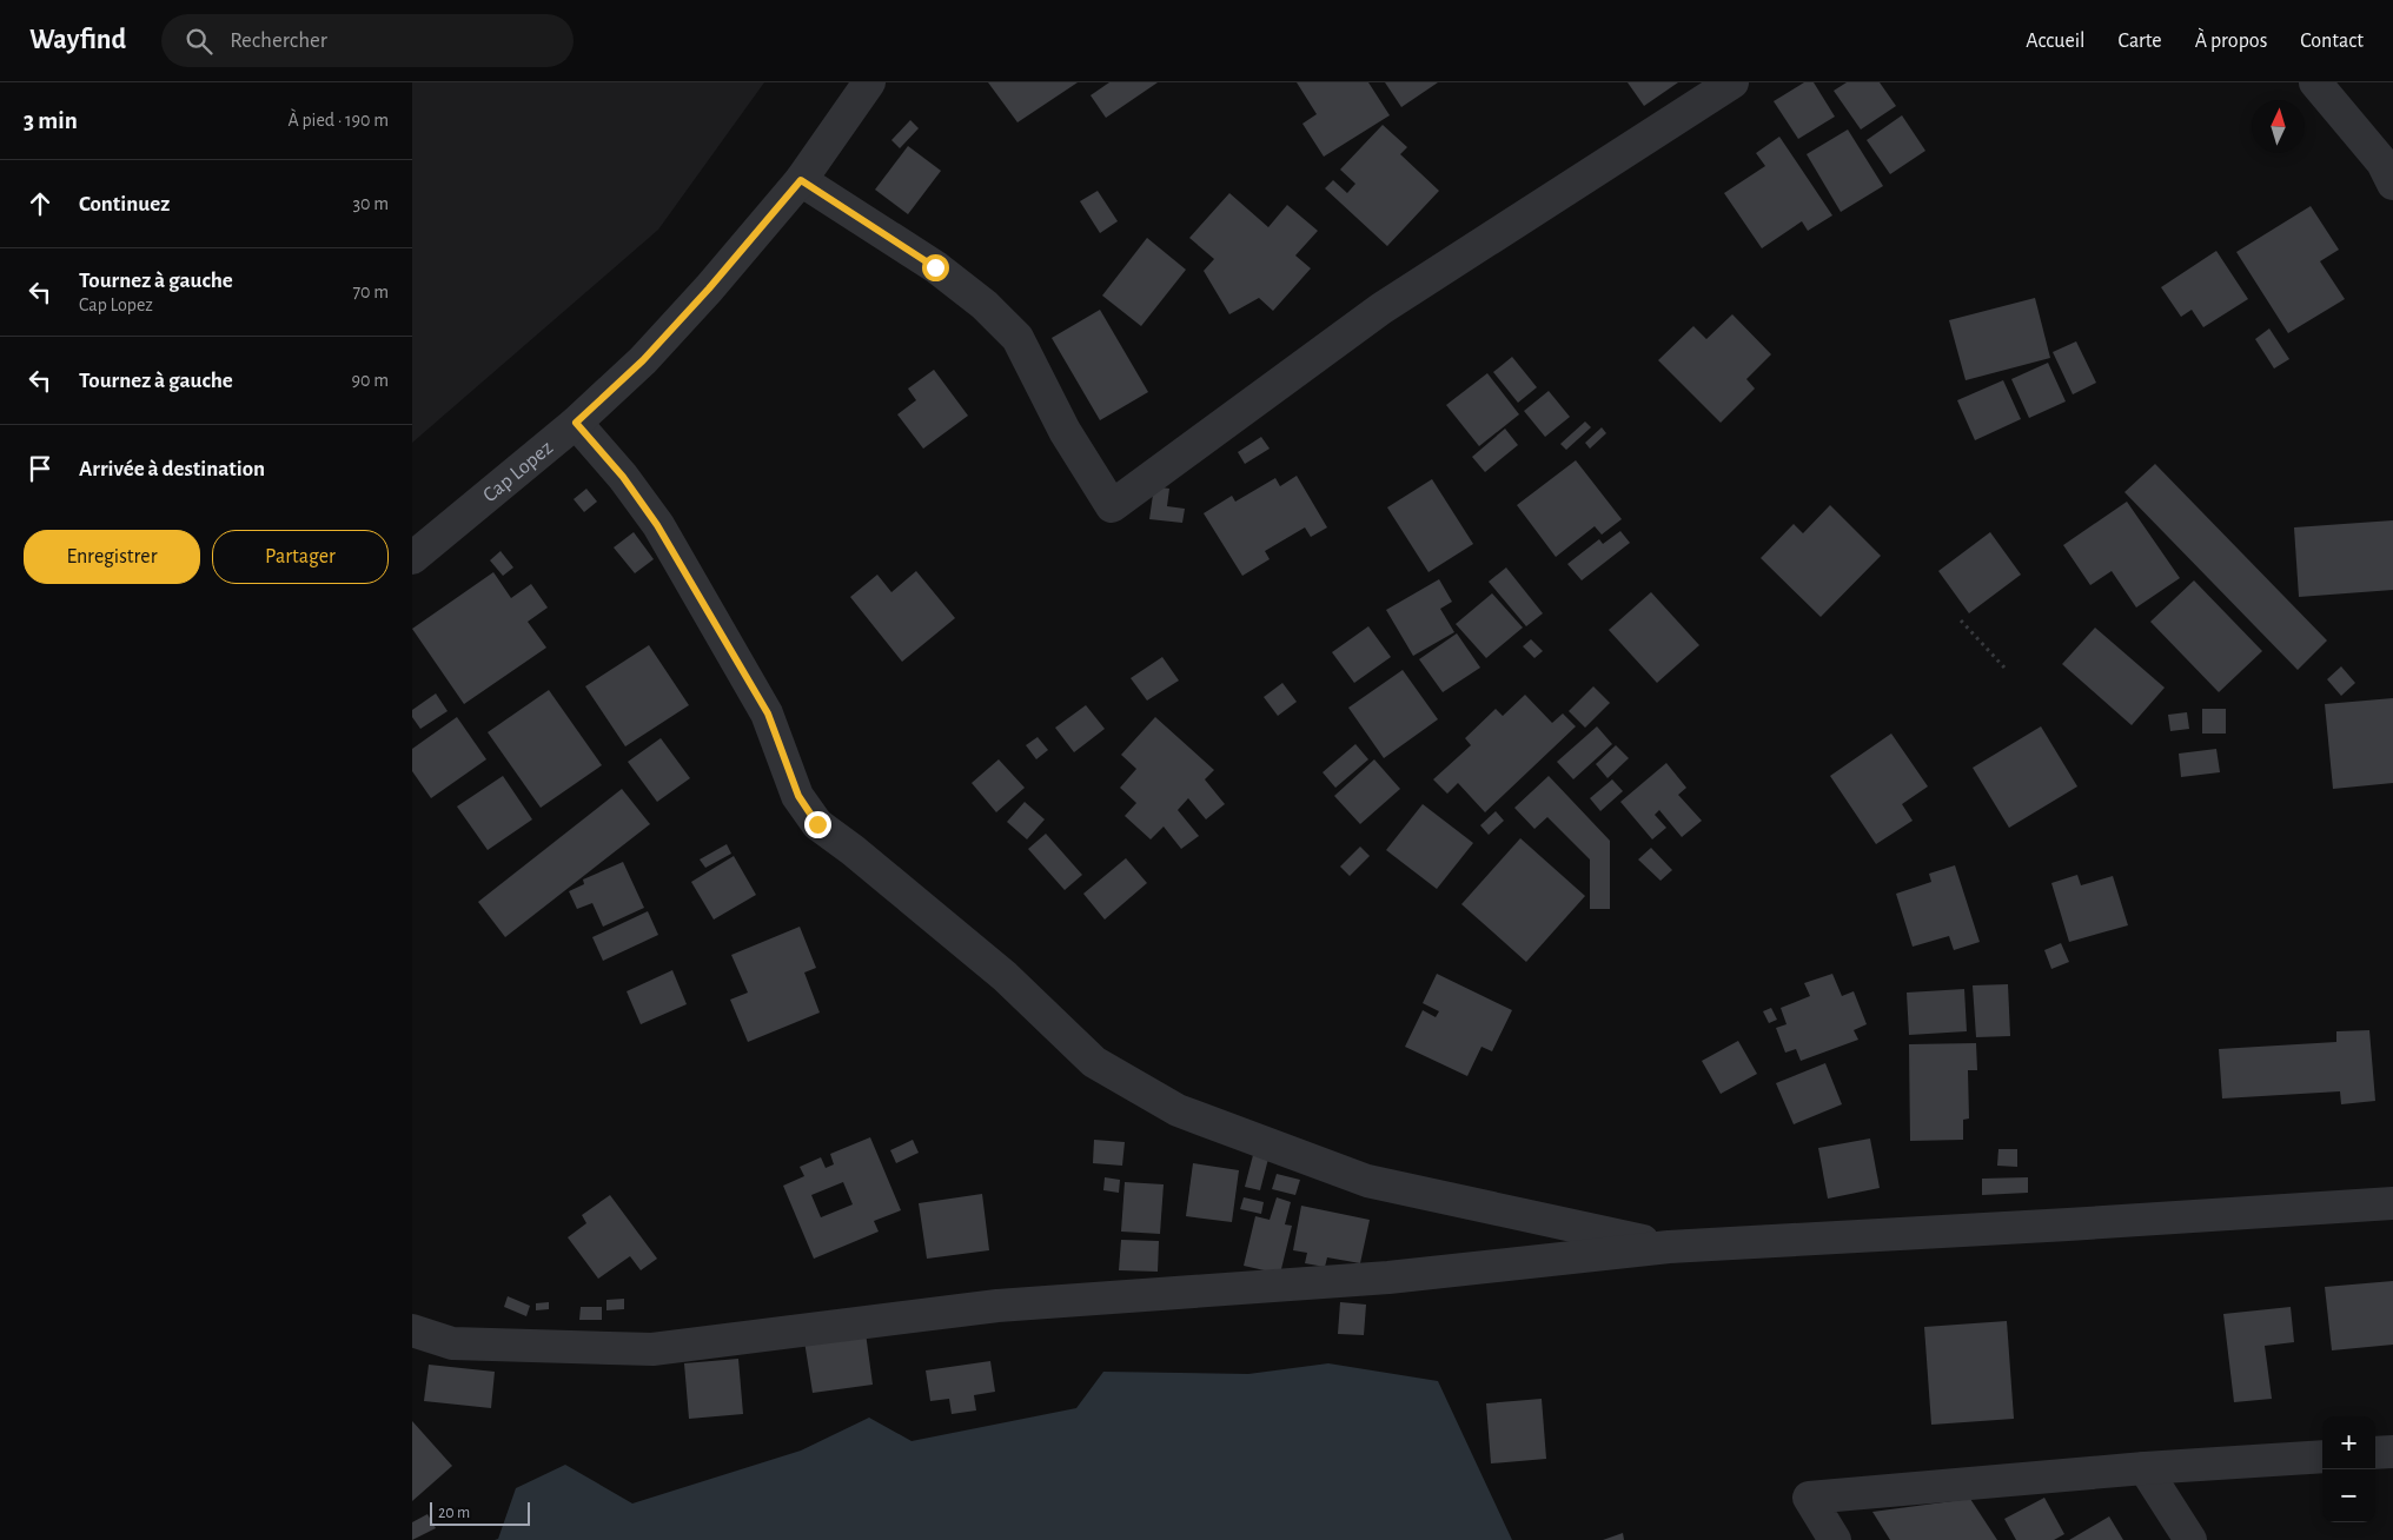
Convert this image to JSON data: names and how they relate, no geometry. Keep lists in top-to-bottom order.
{
  "streets": {
    "street": ["Cap Lopez"]
  },
  "scale_bar": "20 m",
  "north": "top",
  "page": {
    "header": "Wayfind",
    "search": "Rechercher",
    "nav": [
      "Accueil",
      "Carte",
      "À propos",
      "Contact"
    ],
    "heading": ["3 min", "À pied · 190 m"],
    "list": [
      ["Continuez", "30 m"],
      ["Tournez à gauche", "Cap Lopez", "70 m"],
      ["Tournez à gauche", "90 m"],
      "Arrivée à destination"
    ],
    "buttons": ["Enregistrer", "Partager"],
    "map_buttons": ["+", "−"],
    "scale": "20 m"
  }
}
